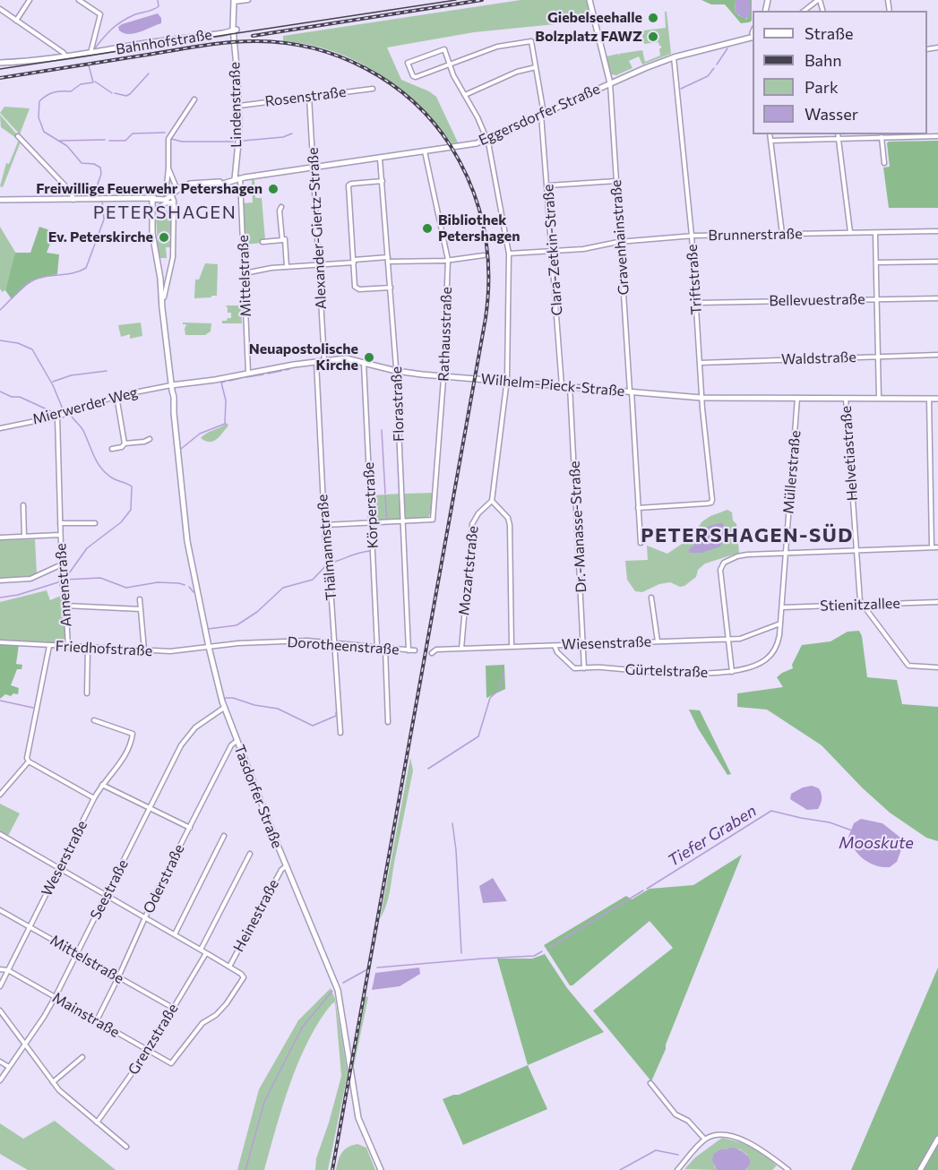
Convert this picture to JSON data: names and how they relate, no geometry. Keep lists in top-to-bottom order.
{
  "streets": {
    "street": [
      "Bahnhofstraße",
      "Rosenstraße",
      "Lindenstraße",
      "Eggersdorfer Straße",
      "Alexander-Giertz-Straße",
      "Brunnerstraße",
      "Gravenhainstraße",
      "Clara-Zetkin-Straße",
      "Mittelstraße",
      "Triftstraße",
      "Bellevuestraße",
      "Rathausstraße",
      "Waldstraße",
      "Wilhelm-Pieck-Straße",
      "Florastraße",
      "Mierwerder Weg",
      "Helvetiastraße",
      "Müllerstraße",
      "Körperstraße",
      "Dr.-Manasse-Straße",
      "Thälmannstraße",
      "Mozartstraße",
      "Annenstraße",
      "Stienitzallee",
      "Wiesenstraße",
      "Dorotheenstraße",
      "Friedhofstraße",
      "Gürtelstraße",
      "Tasdorfer Straße",
      "Weserstraße",
      "Oderstraße",
      "Seestraße",
      "Heinestraße",
      "Mainstraße",
      "Grenzstraße"
    ]
  },
  "crossings": [
    ["Bahnhofstraße", "Lindenstraße"],
    ["Rosenstraße", "Lindenstraße"],
    ["Rosenstraße", "Alexander-Giertz-Straße"],
    ["Lindenstraße", "Eggersdorfer Straße"],
    ["Lindenstraße", "Mittelstraße"],
    ["Eggersdorfer Straße", "Alexander-Giertz-Straße"],
    ["Eggersdorfer Straße", "Gravenhainstraße"],
    ["Eggersdorfer Straße", "Clara-Zetkin-Straße"],
    ["Eggersdorfer Straße", "Mittelstraße"],
    ["Eggersdorfer Straße", "Triftstraße"],
    ["Eggersdorfer Straße", "Rathausstraße"],
    ["Eggersdorfer Straße", "Florastraße"],
    ["Alexander-Giertz-Straße", "Wilhelm-Pieck-Straße"],
    ["Brunnerstraße", "Gravenhainstraße"],
    ["Brunnerstraße", "Clara-Zetkin-Straße"],
    ["Brunnerstraße", "Triftstraße"],
    ["Gravenhainstraße", "Triftstraße"],
    ["Gravenhainstraße", "Wilhelm-Pieck-Straße"],
    ["Clara-Zetkin-Straße", "Wilhelm-Pieck-Straße"],
    ["Mittelstraße", "Wilhelm-Pieck-Straße"],
    ["Mittelstraße", "Weserstraße"],
    ["Mittelstraße", "Oderstraße"],
    ["Mittelstraße", "Seestraße"],
    ["Mittelstraße", "Grenzstraße"],
    ["Triftstraße", "Bellevuestraße"],
    ["Triftstraße", "Waldstraße"],
    ["Triftstraße", "Wilhelm-Pieck-Straße"],
    ["Rathausstraße", "Wilhelm-Pieck-Straße"],
    ["Rathausstraße", "Florastraße"],
    ["Wilhelm-Pieck-Straße", "Florastraße"],
    ["Wilhelm-Pieck-Straße", "Mierwerder Weg"],
    ["Wilhelm-Pieck-Straße", "Helvetiastraße"],
    ["Wilhelm-Pieck-Straße", "Müllerstraße"],
    ["Wilhelm-Pieck-Straße", "Körperstraße"],
    ["Wilhelm-Pieck-Straße", "Dr.-Manasse-Straße"],
    ["Wilhelm-Pieck-Straße", "Thälmannstraße"],
    ["Wilhelm-Pieck-Straße", "Tasdorfer Straße"],
    ["Florastraße", "Dorotheenstraße"],
    ["Mierwerder Weg", "Annenstraße"],
    ["Mierwerder Weg", "Tasdorfer Straße"],
    ["Helvetiastraße", "Stienitzallee"],
    ["Müllerstraße", "Stienitzallee"],
    ["Müllerstraße", "Wiesenstraße"],
    ["Müllerstraße", "Gürtelstraße"],
    ["Körperstraße", "Dorotheenstraße"],
    ["Dr.-Manasse-Straße", "Wiesenstraße"],
    ["Dr.-Manasse-Straße", "Gürtelstraße"],
    ["Thälmannstraße", "Dorotheenstraße"],
    ["Mozartstraße", "Wiesenstraße"],
    ["Annenstraße", "Friedhofstraße"],
    ["Wiesenstraße", "Gürtelstraße"],
    ["Dorotheenstraße", "Friedhofstraße"],
    ["Dorotheenstraße", "Tasdorfer Straße"],
    ["Friedhofstraße", "Tasdorfer Straße"],
    ["Tasdorfer Straße", "Oderstraße"],
    ["Tasdorfer Straße", "Seestraße"],
    ["Tasdorfer Straße", "Heinestraße"],
    ["Weserstraße", "Mainstraße"],
    ["Oderstraße", "Mainstraße"],
    ["Seestraße", "Mainstraße"],
    ["Heinestraße", "Mainstraße"],
    ["Mainstraße", "Grenzstraße"]
  ],
  "districts": ["PETERSHAGEN", "PETERSHAGEN-SÜD"],
  "water": ["Tiefer Graben", "Mooskute"],
  "places": [
    "Giebelseehalle",
    "Bolzplatz FAWZ",
    "Freiwillige Feuerwehr Petershagen",
    "Bibliothek Petershagen",
    "Ev. Peterskirche",
    "Neuapostolische Kirche"
  ],
  "legend": [
    "Straße",
    "Bahn",
    "Park",
    "Wasser"
  ]
}
